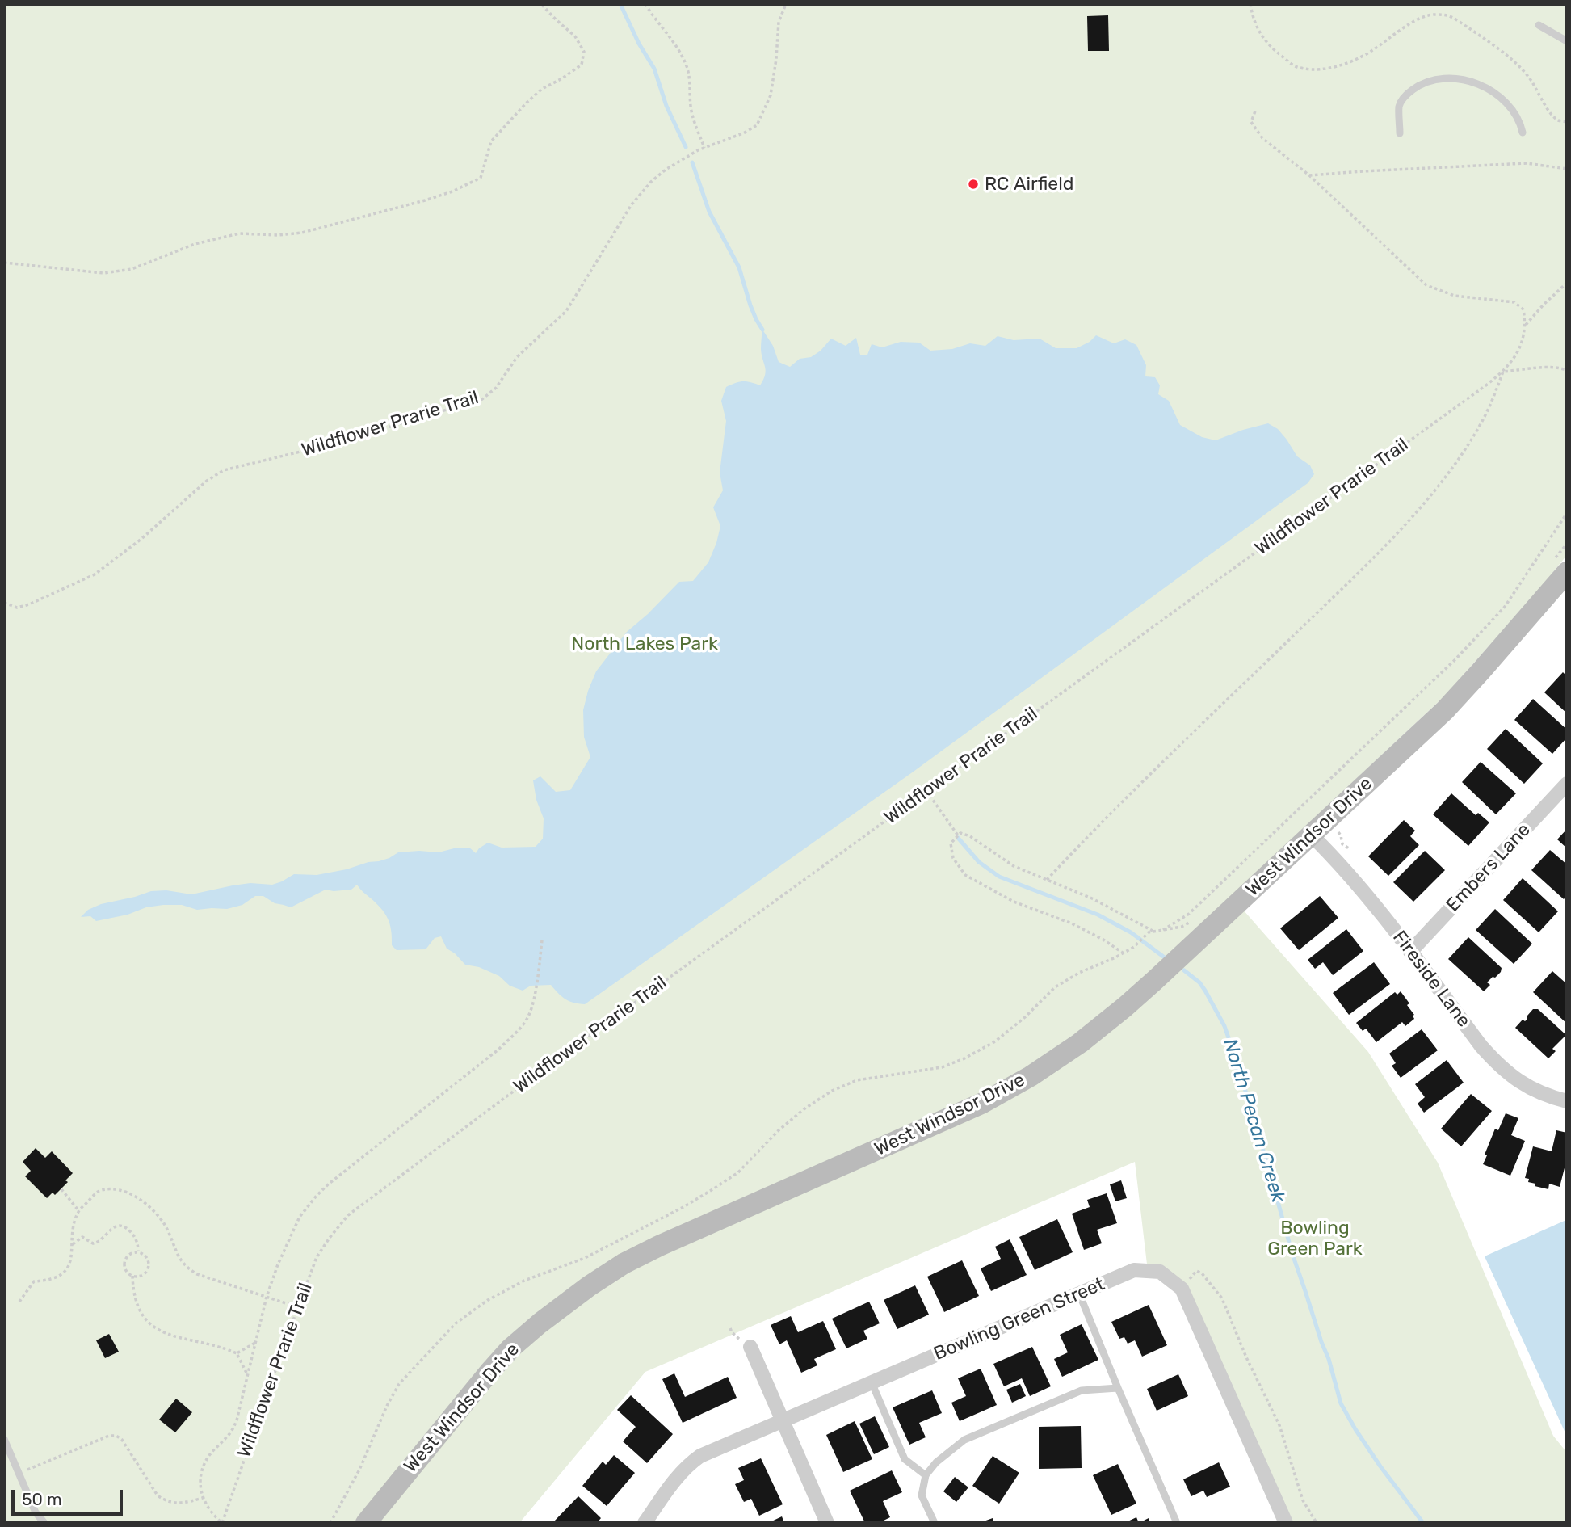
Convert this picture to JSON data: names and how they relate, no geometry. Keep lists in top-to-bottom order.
{
  "streets": {
    "street": [
      "West Windsor Drive",
      "Embers Lane",
      "Fireside Lane",
      "Bowling Green Street"
    ],
    "path": ["Wildflower Prarie Trail"]
  },
  "crossings": [
    ["West Windsor Drive", "Fireside Lane"],
    ["Embers Lane", "Fireside Lane"]
  ],
  "water": ["North Pecan Creek"],
  "parks": ["North Lakes Park", "Bowling Green Park"],
  "places": ["RC Airfield"],
  "scale_bar": "50 m"
}
